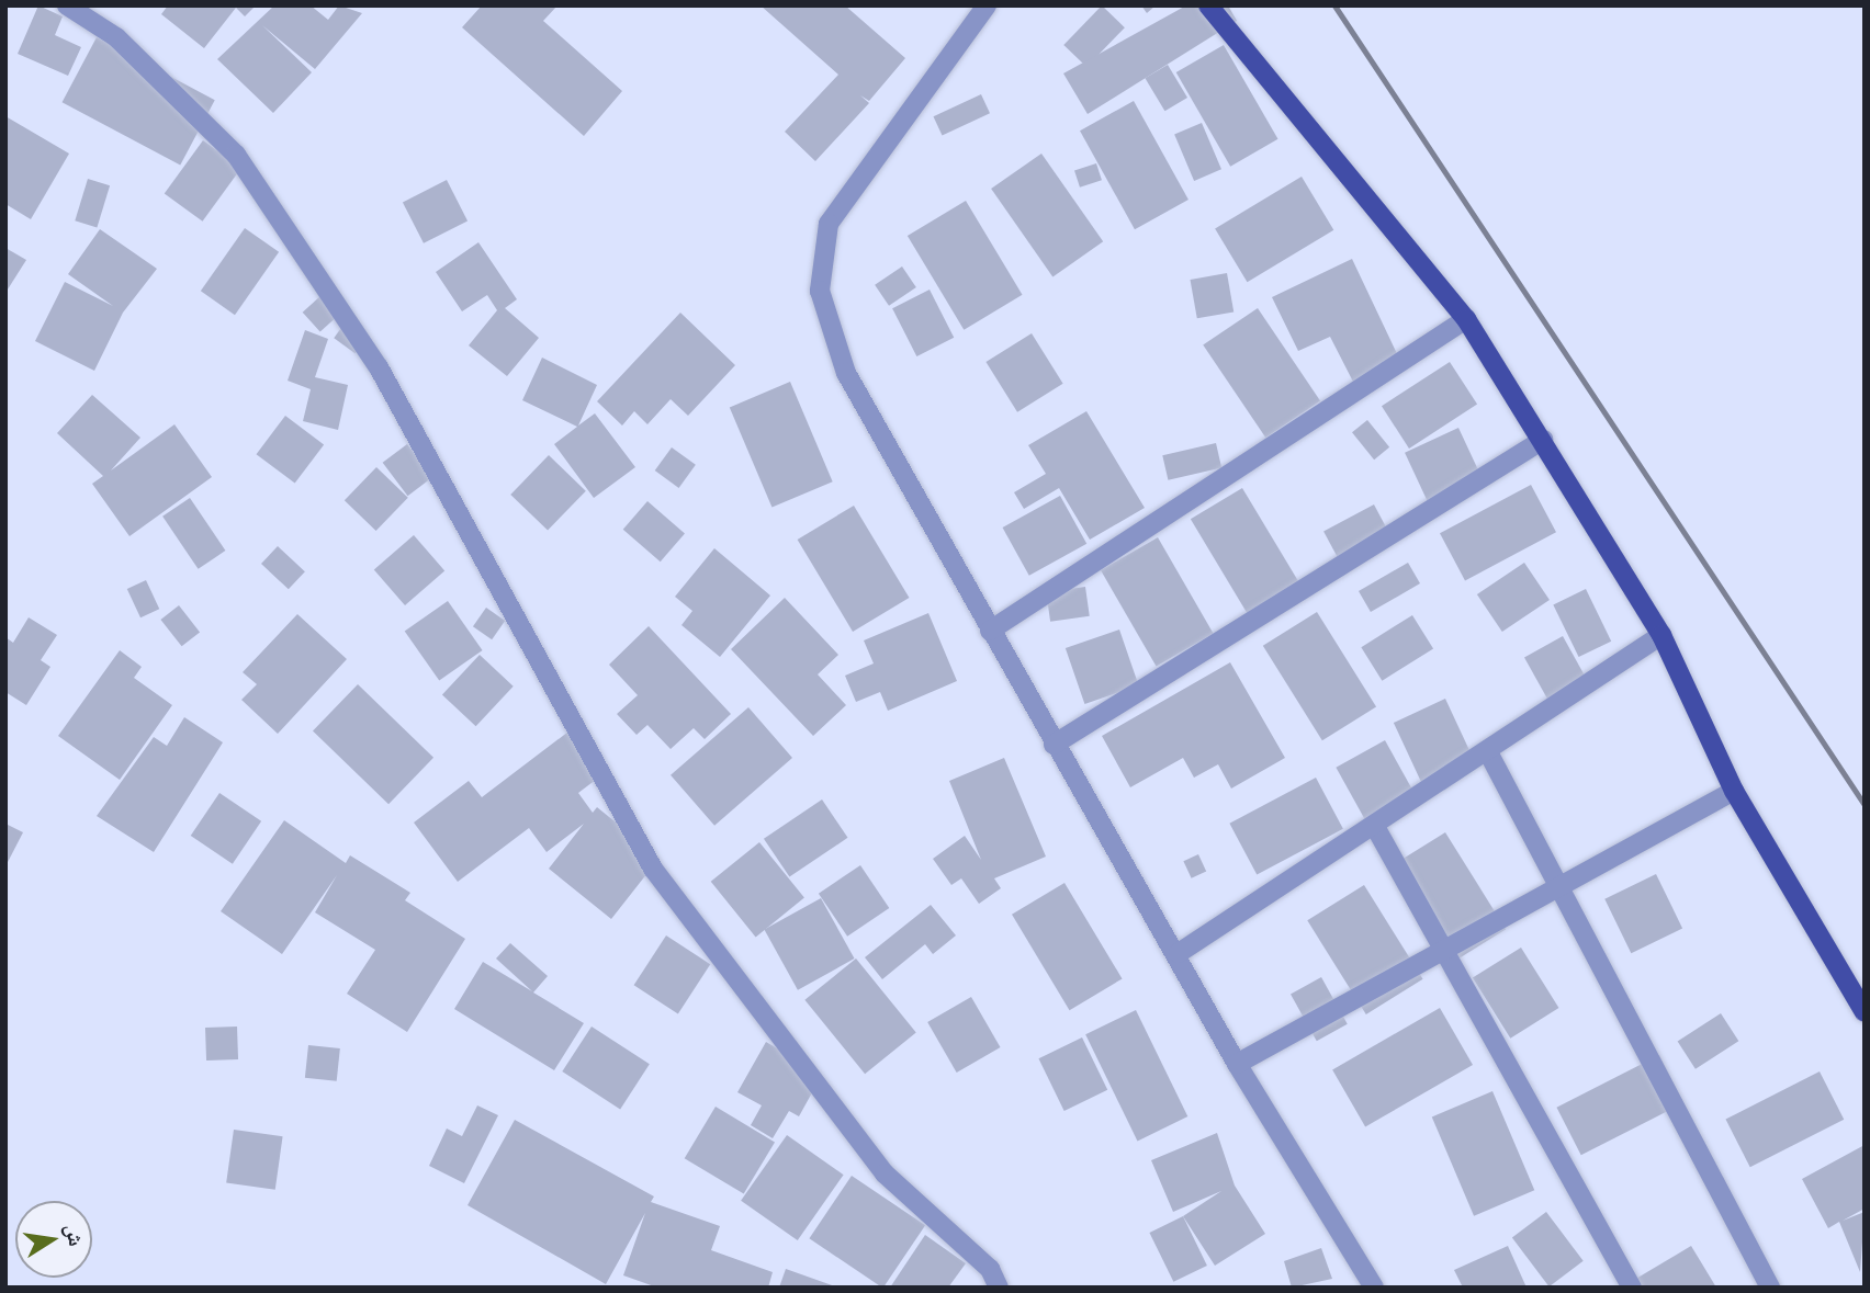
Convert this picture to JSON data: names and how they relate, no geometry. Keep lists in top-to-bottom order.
{
  "north": "right"
}
